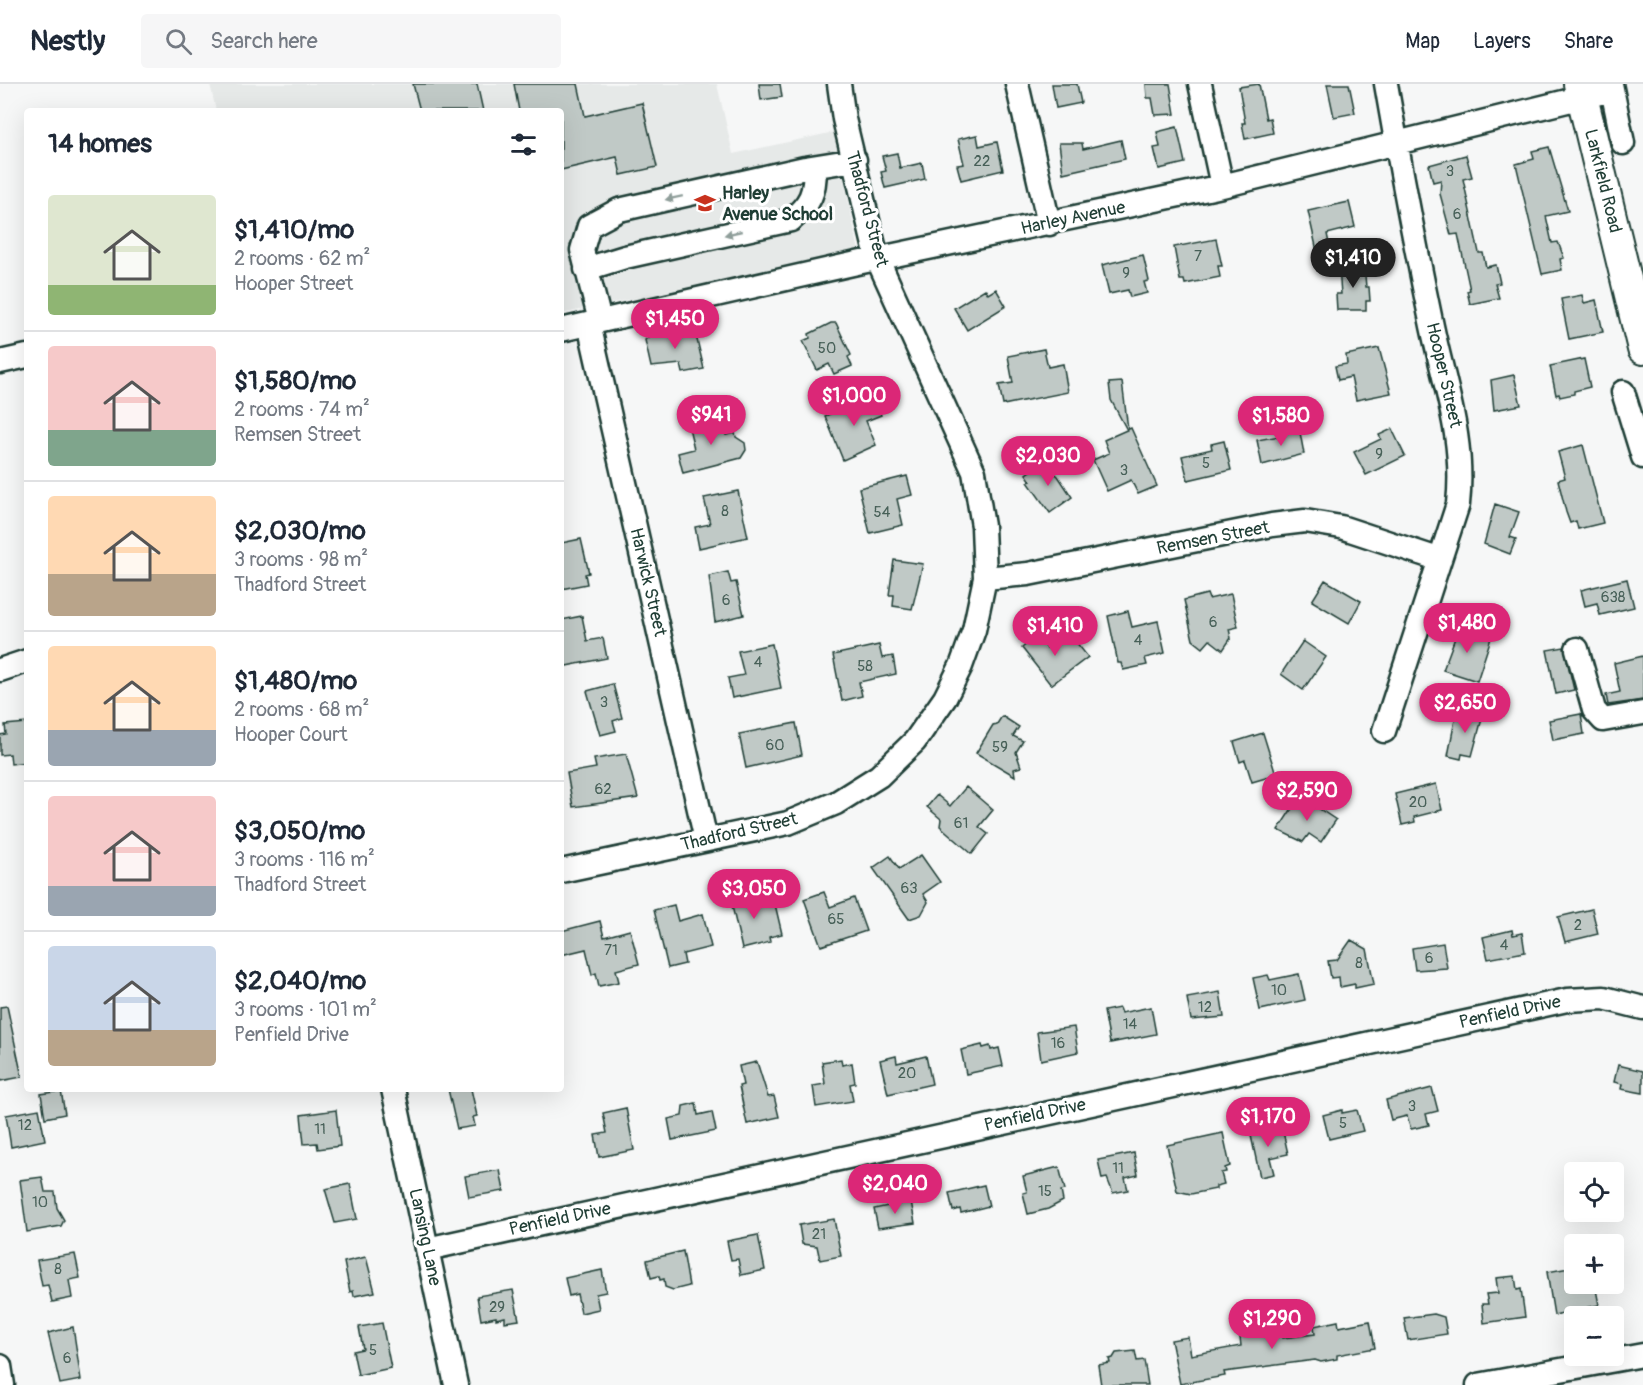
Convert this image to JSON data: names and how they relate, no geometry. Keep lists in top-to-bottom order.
{
  "streets": {
    "main road": ["Larkfield Road"],
    "street": [
      "Thadford Street",
      "Harley Avenue",
      "Hooper Street",
      "Remsen Street",
      "Harwick Street",
      "Penfield Drive",
      "Lansing Lane"
    ]
  },
  "crossings": [
    ["Larkfield Road", "Harley Avenue"],
    ["Thadford Street", "Harley Avenue"],
    ["Thadford Street", "Remsen Street"],
    ["Thadford Street", "Harwick Street"],
    ["Harley Avenue", "Hooper Street"],
    ["Harley Avenue", "Harwick Street"],
    ["Hooper Street", "Remsen Street"],
    ["Penfield Drive", "Lansing Lane"]
  ],
  "places": {
    "school or university": ["Harley Avenue School"]
  },
  "house_numbers": [
    "22",
    "3",
    "6",
    "7",
    "9",
    "50",
    "9",
    "5",
    "3",
    "8",
    "54",
    "638",
    "6",
    "6",
    "4",
    "4",
    "58",
    "3",
    "60",
    "59",
    "62",
    "20",
    "61",
    "63",
    "65",
    "2",
    "4",
    "71",
    "6",
    "8",
    "10",
    "12",
    "14",
    "16",
    "20",
    "3",
    "5",
    "12",
    "11",
    "11",
    "15",
    "10",
    "21",
    "8",
    "29",
    "5",
    "6"
  ],
  "page": {
    "header": "Nestly",
    "search": "Search here",
    "nav": ["Map", "Layers", "Share"],
    "heading": "14 homes",
    "list": [
      {
        "name": "$1,410/mo",
        "note": "2 rooms · 62 m² · Hooper Street"
      },
      {
        "name": "$1,580/mo",
        "note": "2 rooms · 74 m² · Remsen Street"
      },
      {
        "name": "$2,030/mo",
        "note": "3 rooms · 98 m² · Thadford Street"
      },
      {
        "name": "$1,480/mo",
        "note": "2 rooms · 68 m² · Hooper Court"
      },
      {
        "name": "$3,050/mo",
        "note": "3 rooms · 116 m² · Thadford Street"
      },
      {
        "name": "$2,040/mo",
        "note": "3 rooms · 101 m² · Penfield Drive"
      }
    ],
    "price": [
      "$1,410",
      "$1,450",
      "$1,000",
      "$941",
      "$1,580",
      "$2,030",
      "$1,480",
      "$1,410",
      "$2,650",
      "$2,590",
      "$3,050",
      "$1,170",
      "$2,040",
      "$1,290"
    ],
    "map_buttons": ["+", "−"]
  }
}
